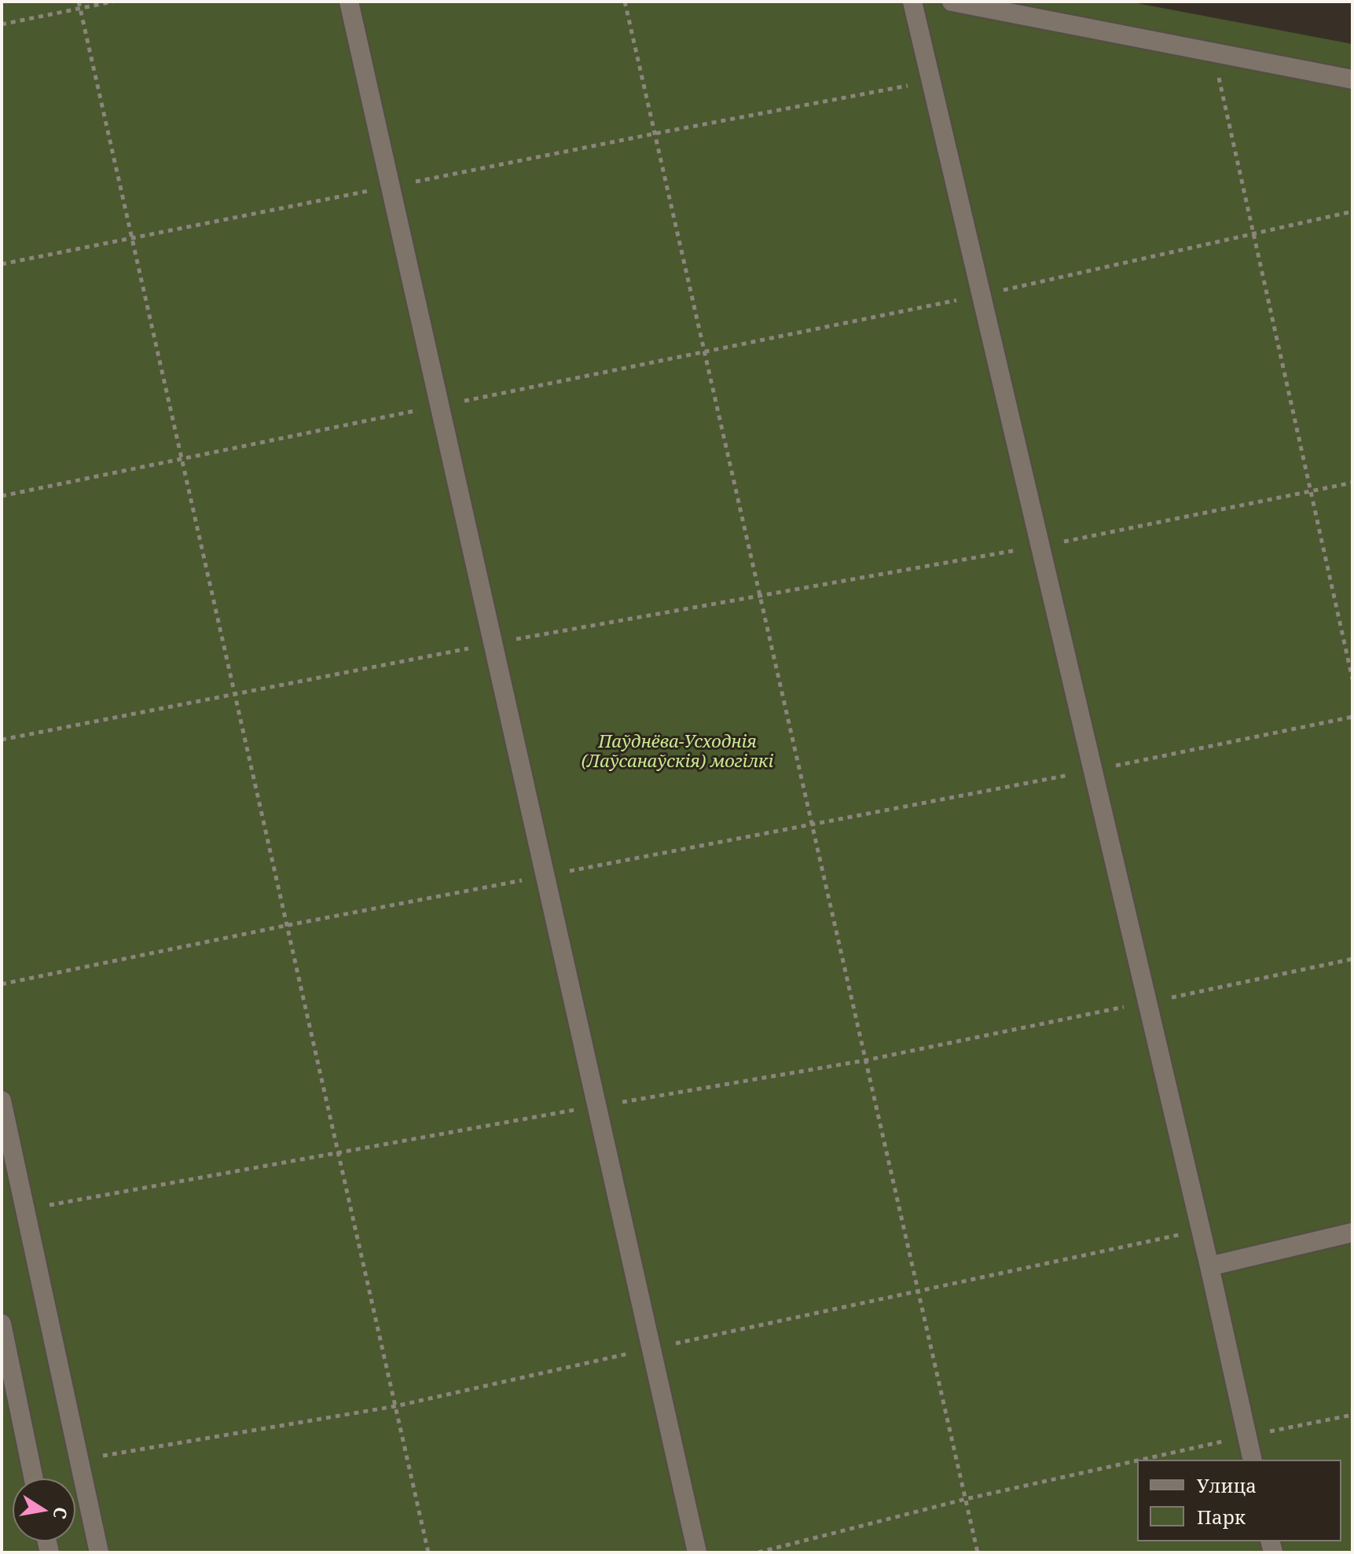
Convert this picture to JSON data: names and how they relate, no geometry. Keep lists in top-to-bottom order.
{
  "parks": ["Паўднёва-Усходнія (Лаўсанаўскія) могілкі"],
  "legend": ["Улица", "Парк"],
  "north": "right"
}
